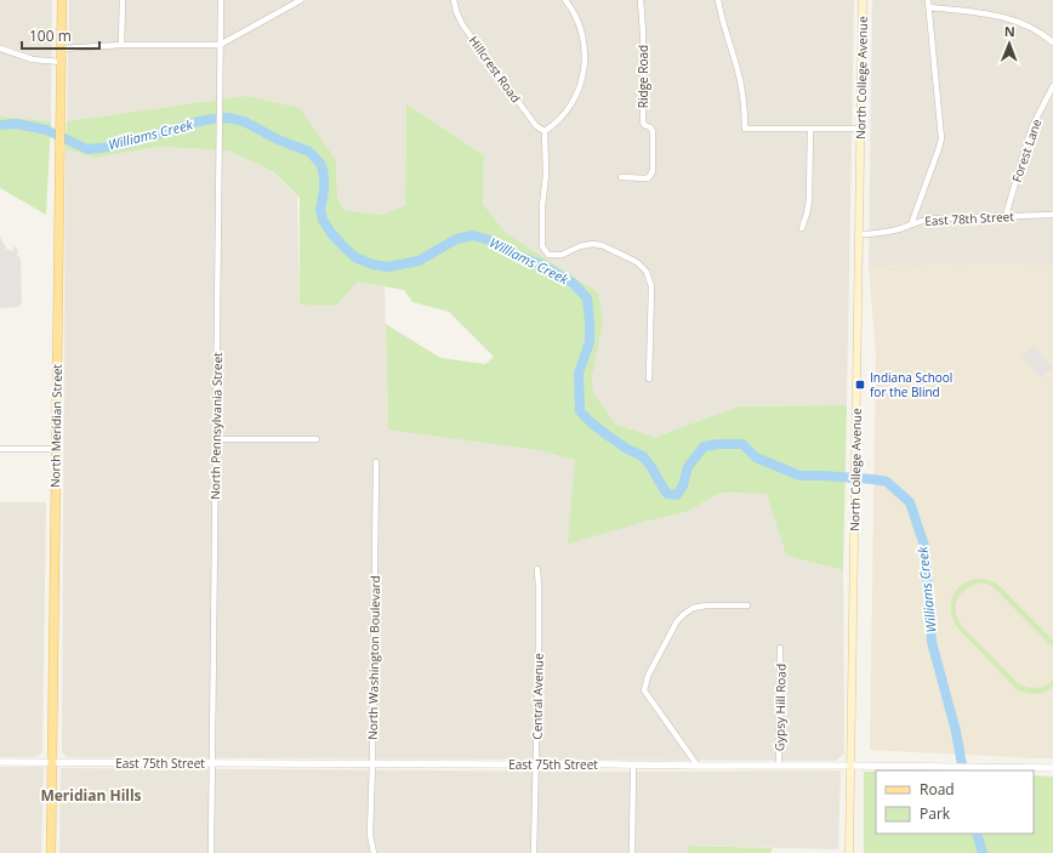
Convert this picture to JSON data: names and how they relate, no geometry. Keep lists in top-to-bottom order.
{
  "streets": {
    "main road": ["North College Avenue", "North Meridian Street"],
    "street": [
      "Hillcrest Road",
      "Ridge Road",
      "Forest Lane",
      "East 78th Street",
      "North Pennsylvania Street",
      "North Washington Boulevard",
      "Central Avenue",
      "Gypsy Hill Road",
      "East 75th Street"
    ]
  },
  "crossings": [
    ["North College Avenue", "East 78th Street"],
    ["North College Avenue", "East 75th Street"],
    ["Forest Lane", "East 78th Street"],
    ["North Meridian Street", "East 75th Street"],
    ["North Pennsylvania Street", "East 75th Street"],
    ["North Washington Boulevard", "East 75th Street"],
    ["Central Avenue", "East 75th Street"],
    ["Gypsy Hill Road", "East 75th Street"]
  ],
  "districts": ["Meridian Hills"],
  "water": ["Williams Creek"],
  "places": {
    "transit": ["Indiana School for the Blind"]
  },
  "legend": ["Road", "Park"],
  "scale_bar": "100 m",
  "north": "top"
}
